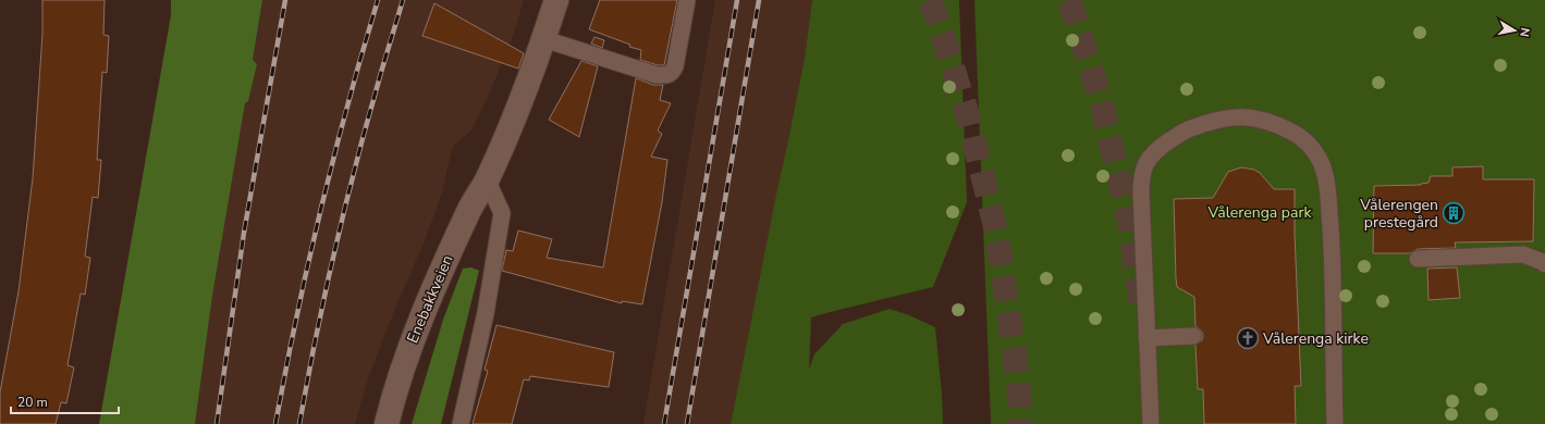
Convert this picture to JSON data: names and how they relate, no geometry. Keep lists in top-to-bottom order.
{
  "streets": {
    "street": ["Enebakkveien"]
  },
  "parks": ["Vålerenga park"],
  "places": {
    "building": ["Vålerengen prestegård"],
    "church": ["Vålerenga kirke"]
  },
  "scale_bar": "20 m",
  "north": "right"
}
